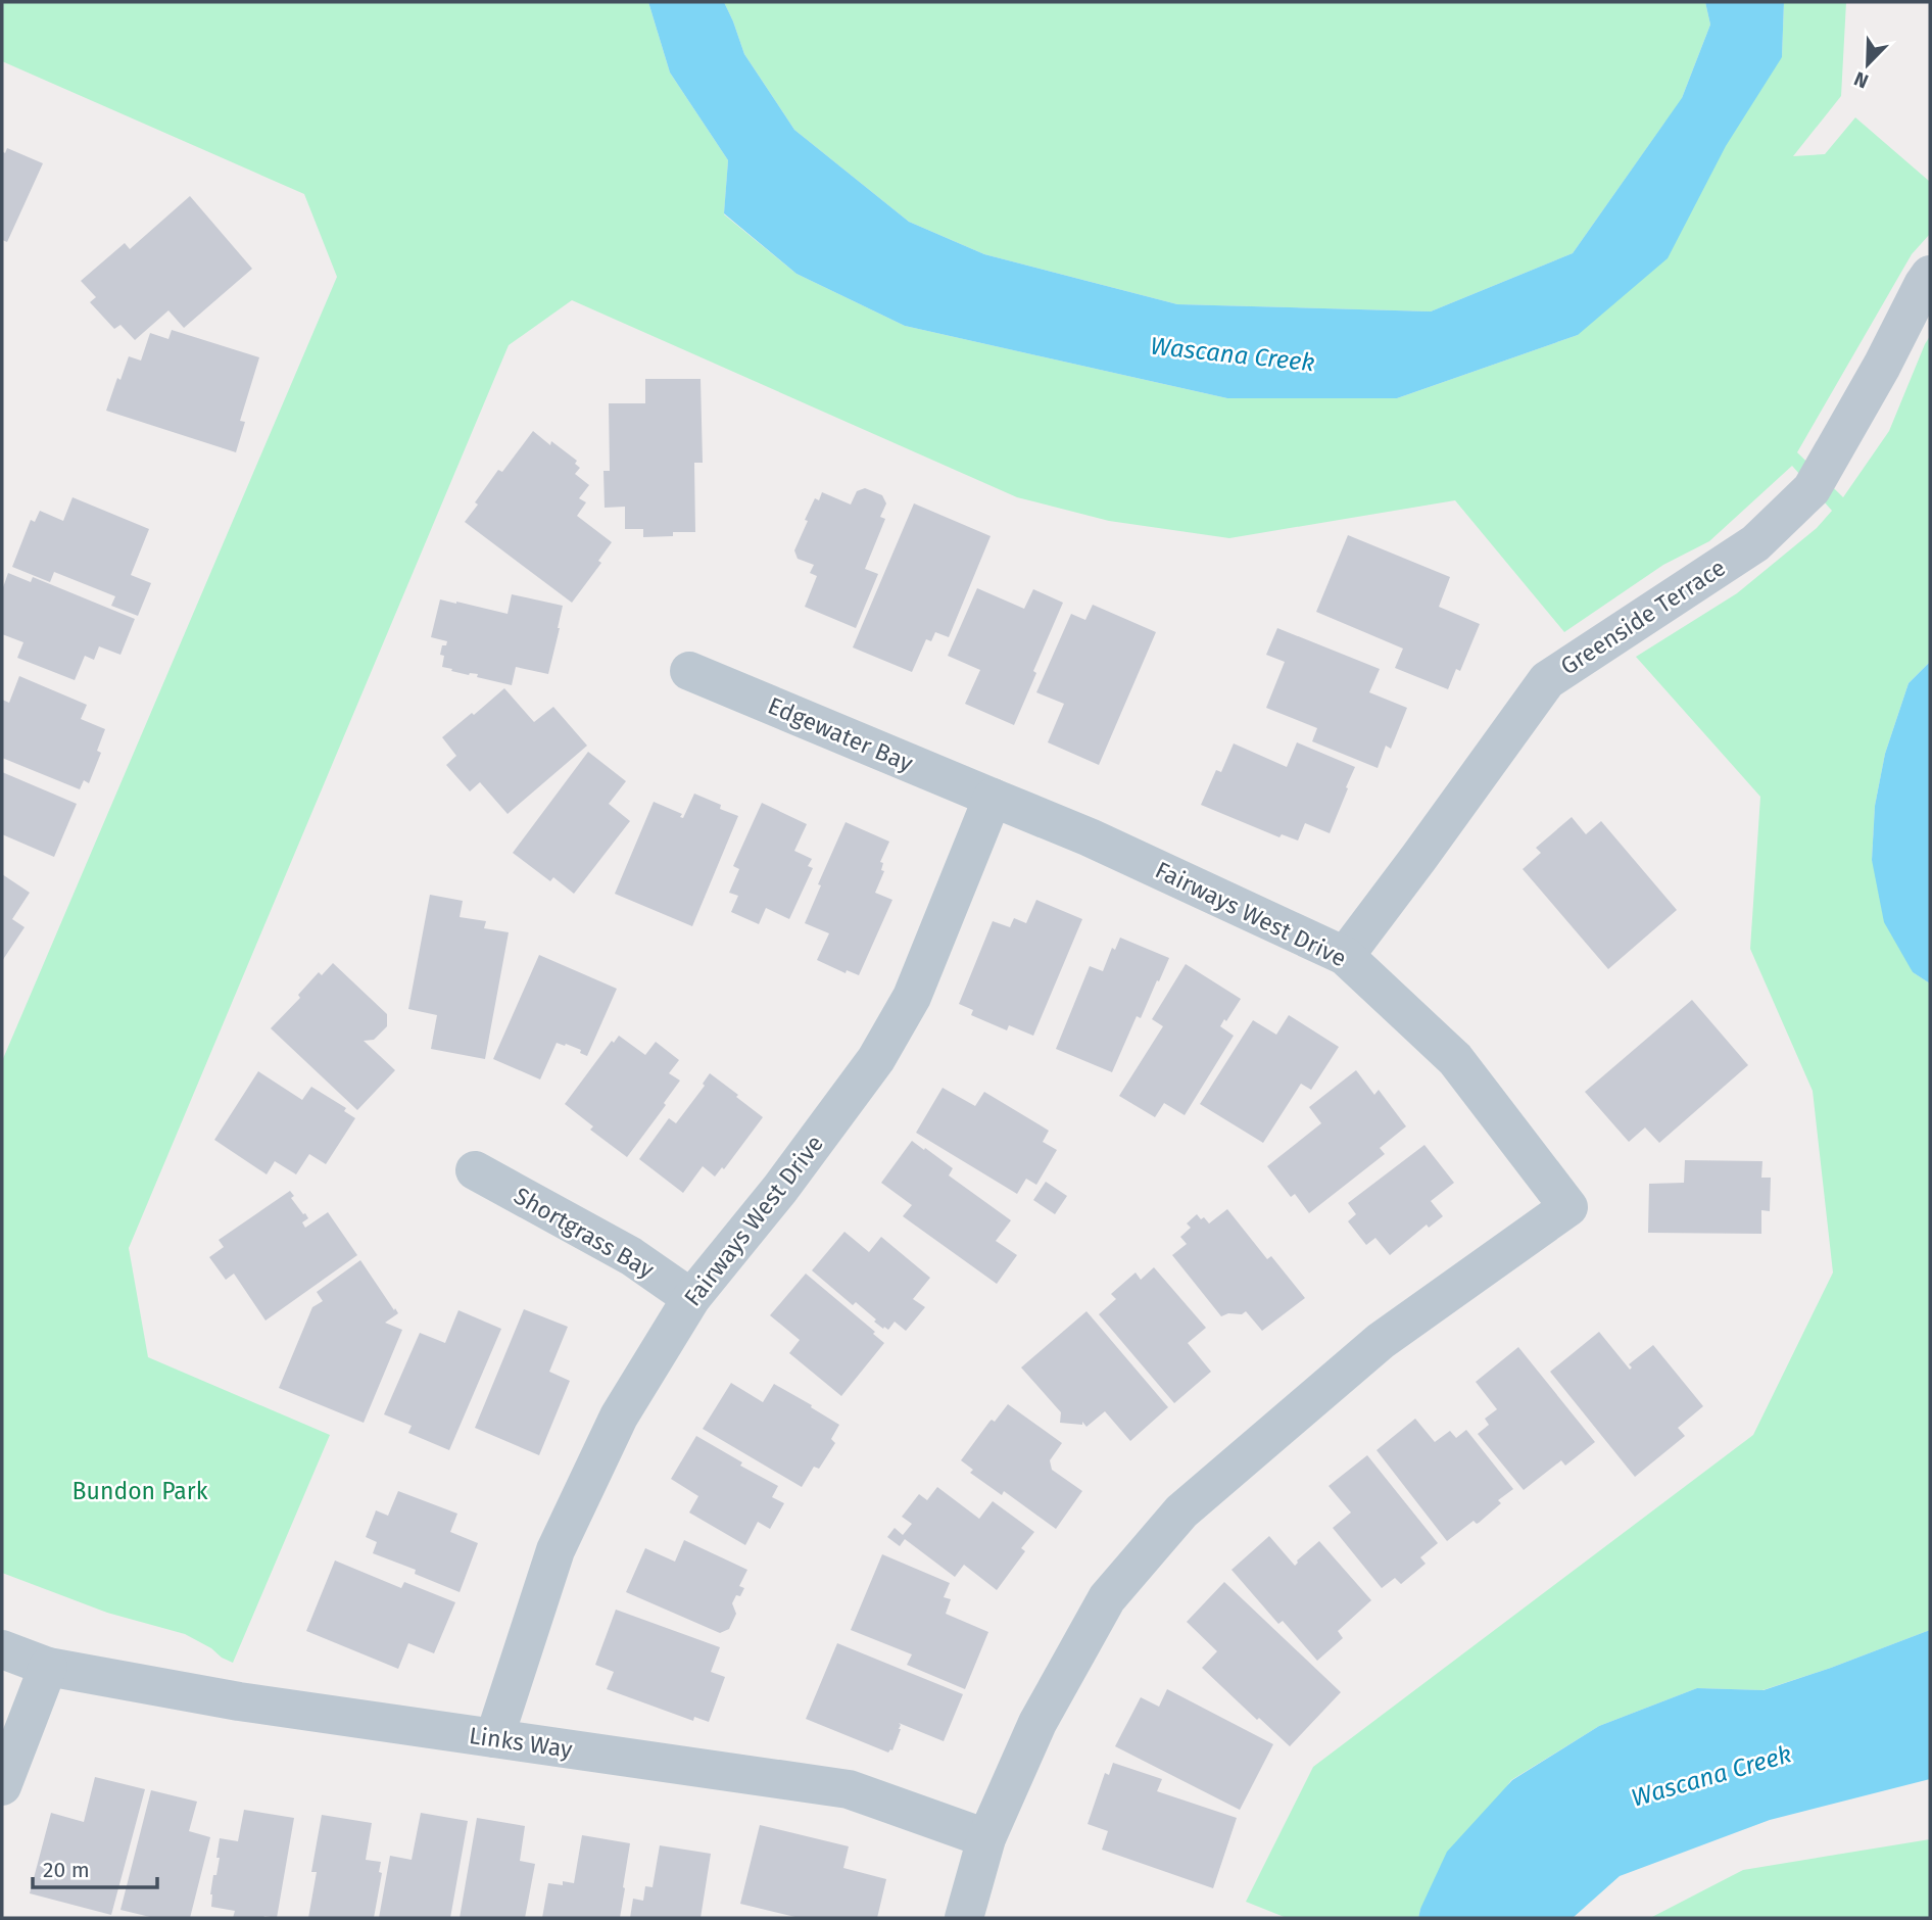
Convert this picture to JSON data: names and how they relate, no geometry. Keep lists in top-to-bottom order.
{
  "streets": {
    "street": [
      "Greenside Terrace",
      "Edgewater Bay",
      "Fairways West Drive",
      "Shortgrass Bay",
      "Links Way"
    ]
  },
  "crossings": [
    ["Greenside Terrace", "Fairways West Drive"],
    ["Edgewater Bay", "Fairways West Drive"],
    ["Fairways West Drive", "Shortgrass Bay"],
    ["Fairways West Drive", "Links Way"]
  ],
  "water": ["Wascana Creek"],
  "parks": ["Bundon Park"],
  "scale_bar": "20 m",
  "north": "bottom left"
}
